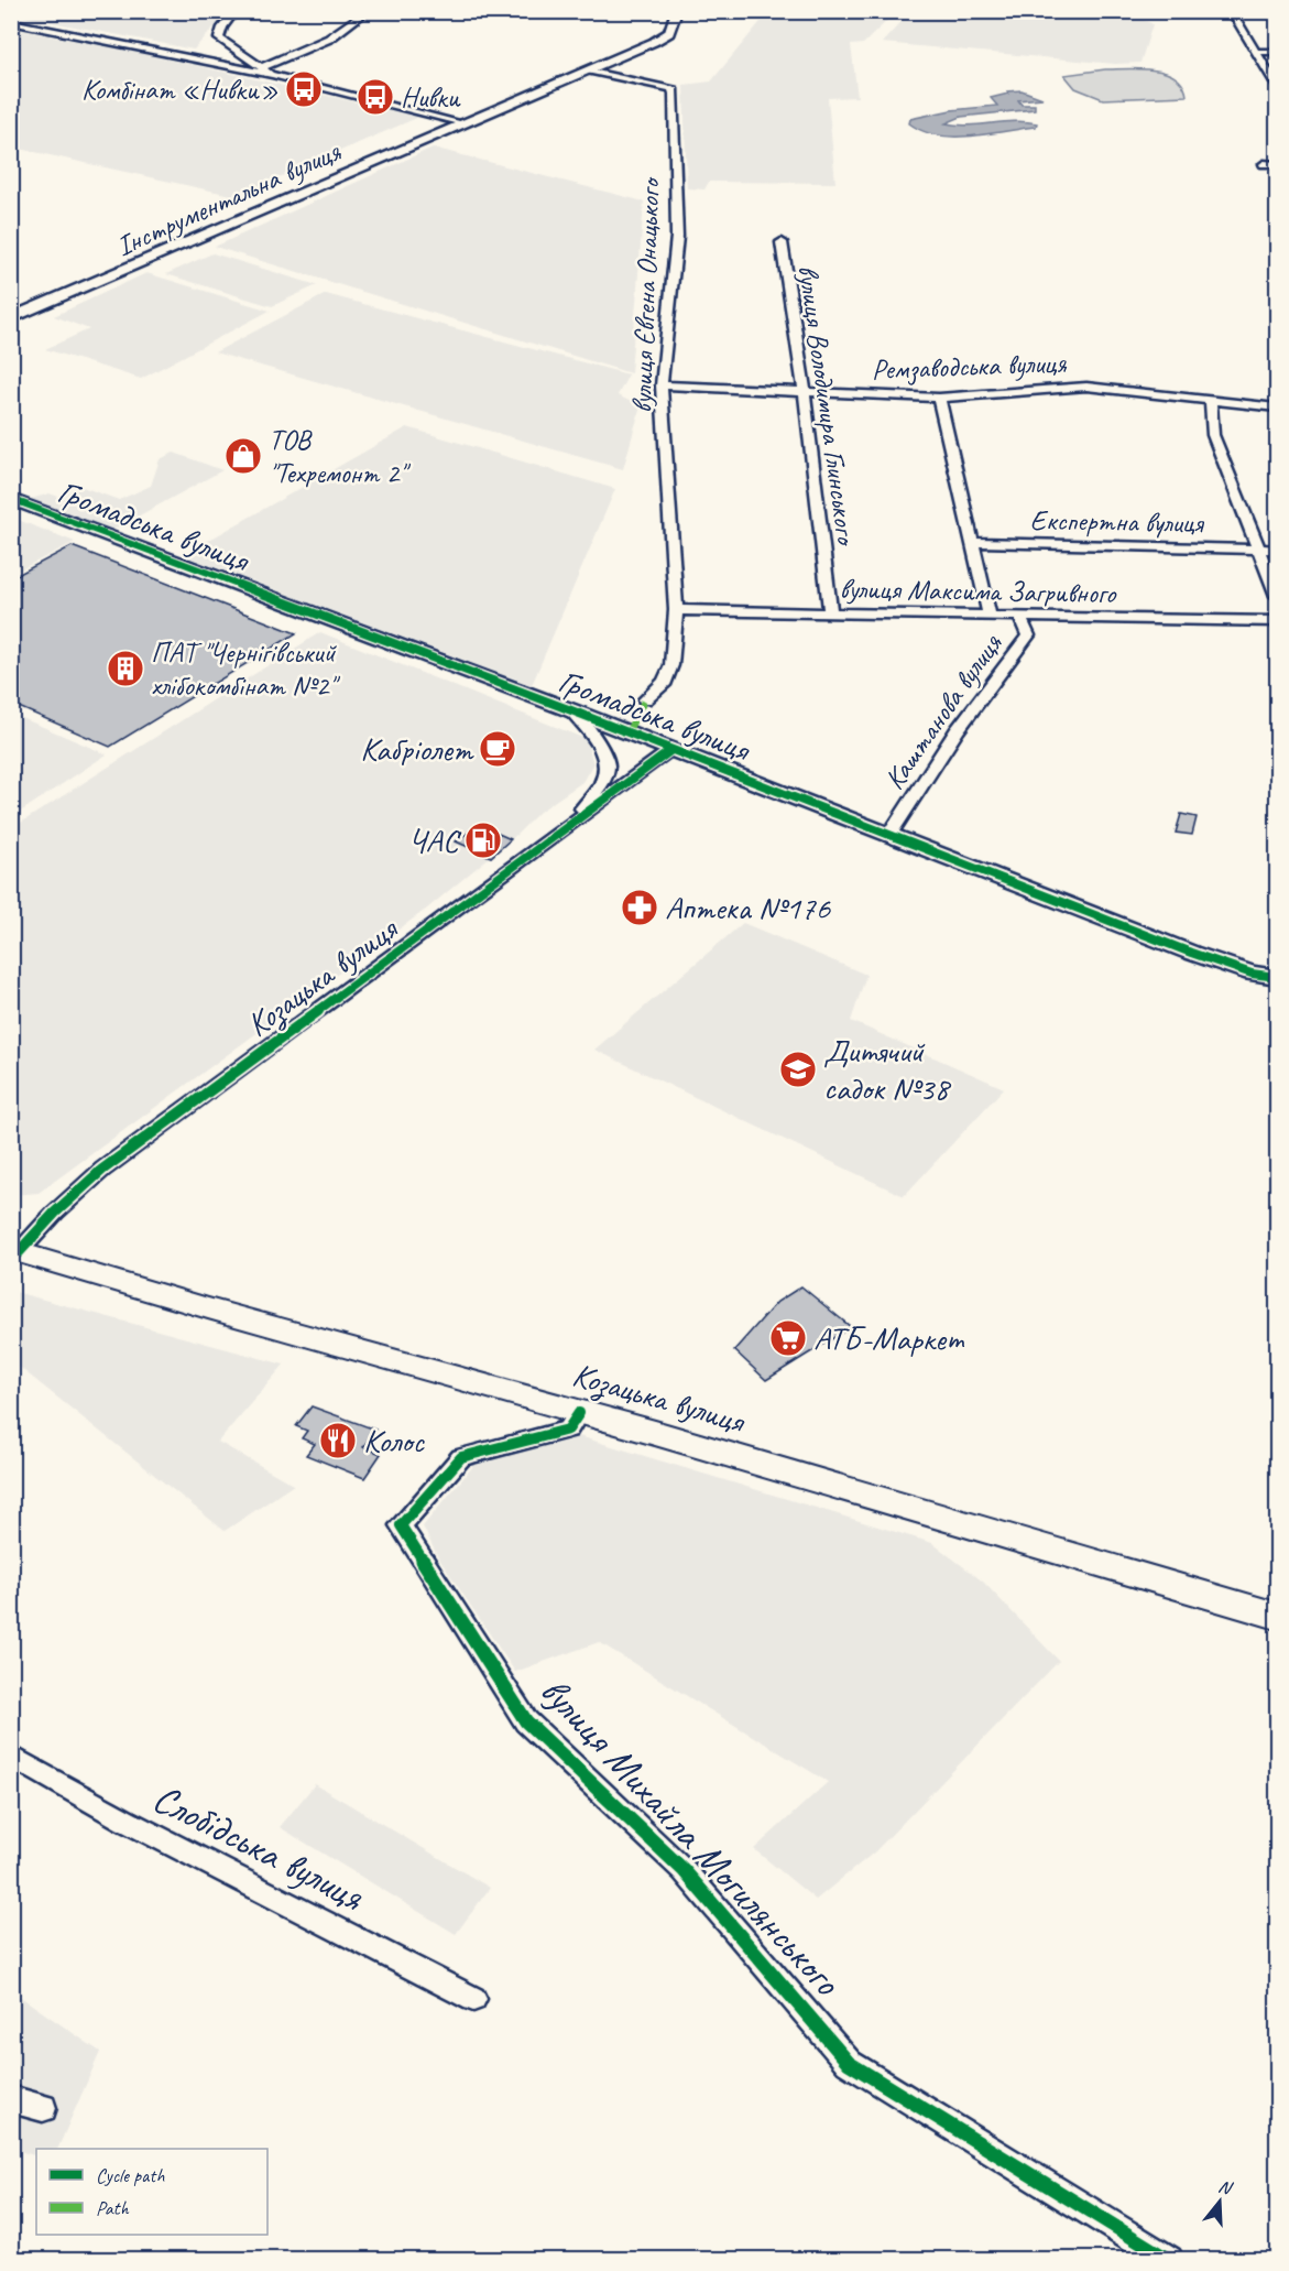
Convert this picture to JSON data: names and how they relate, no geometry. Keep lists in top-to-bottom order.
{
  "streets": {
    "main road": ["Козацька вулиця"],
    "street": [
      "Інструментальна вулиця",
      "вулиця Євгена Онацького",
      "Ремзаводська вулиця",
      "вулиця Володимира Глинського",
      "Експертна вулиця",
      "Громадська вулиця",
      "вулиця Максима Загривного",
      "Каштанова вулиця",
      "вулиця Михайла Могилянського",
      "Слобідська вулиця"
    ]
  },
  "crossings": [
    ["Інструментальна вулиця", "вулиця Євгена Онацького"],
    ["вулиця Євгена Онацького", "Ремзаводська вулиця"],
    ["вулиця Євгена Онацького", "вулиця Максима Загривного"],
    ["Ремзаводська вулиця", "вулиця Володимира Глинського"],
    ["Ремзаводська вулиця", "Експертна вулиця"],
    ["Ремзаводська вулиця", "Каштанова вулиця"],
    ["вулиця Володимира Глинського", "вулиця Максима Загривного"],
    ["Експертна вулиця", "Каштанова вулиця"],
    ["Громадська вулиця", "Каштанова вулиця"],
    ["Громадська вулиця", "Козацька вулиця"],
    ["вулиця Максима Загривного", "Каштанова вулиця"],
    ["Козацька вулиця", "вулиця Михайла Могилянського"]
  ],
  "places": {
    "bus stop": ["Комбінат «Нивки»", "Нивки"],
    "shop": ["ТОВ \"Техремонт 2\""],
    "building": ["ПАТ \"Чернігівський хлібокомбінат №2\""],
    "cafe": ["Кабріолет"],
    "fuel station": ["ЧАС"],
    "pharmacy": ["Аптека №176"],
    "school or university": ["Дитячий садок №38"],
    "supermarket": ["АТБ-Маркет"],
    "restaurant": ["Колос"]
  },
  "legend": ["Cycle path", "Path"],
  "north": "top"
}
